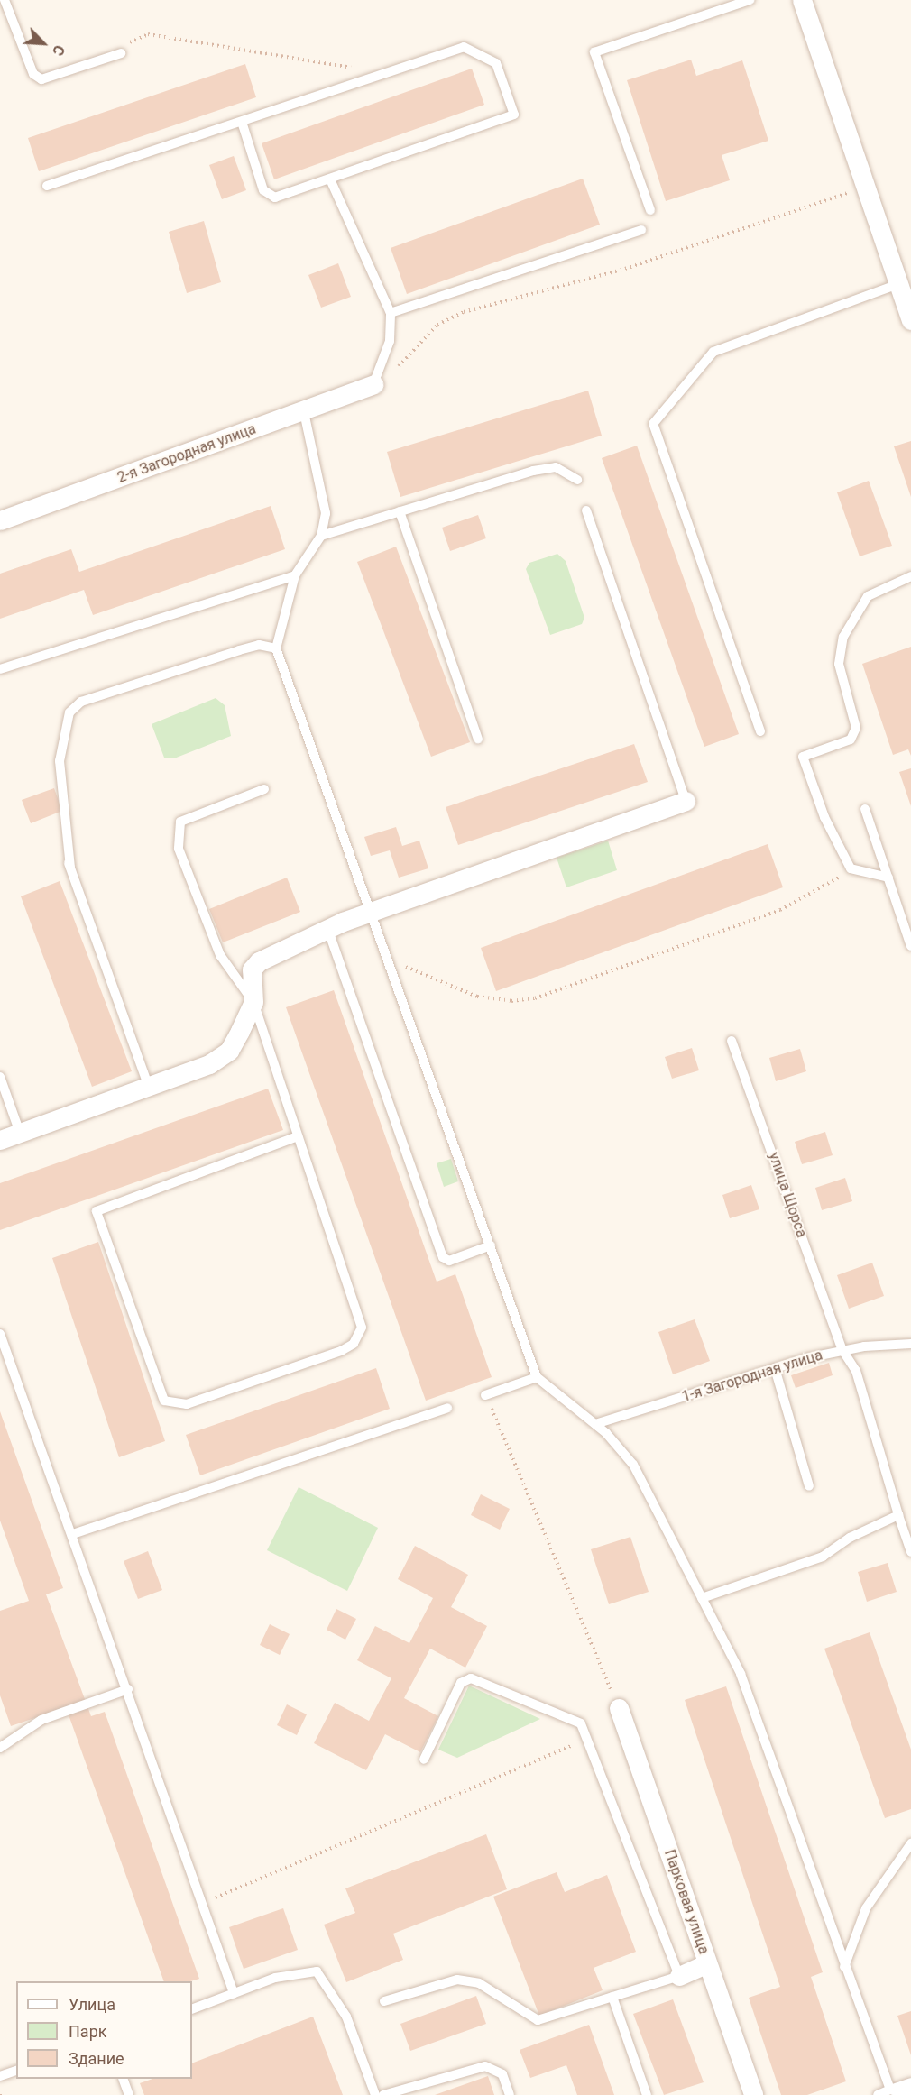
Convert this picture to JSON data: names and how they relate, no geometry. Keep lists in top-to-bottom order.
{
  "streets": {
    "street": ["2-я Загородная улица", "Парковая улица"],
    "lane": ["улица Щорса", "1-я Загородная улица"]
  },
  "crossings": [
    ["улица Щорса", "1-я Загородная улица"]
  ],
  "legend": ["Улица", "Парк", "Здание"],
  "north": "bottom right"
}
